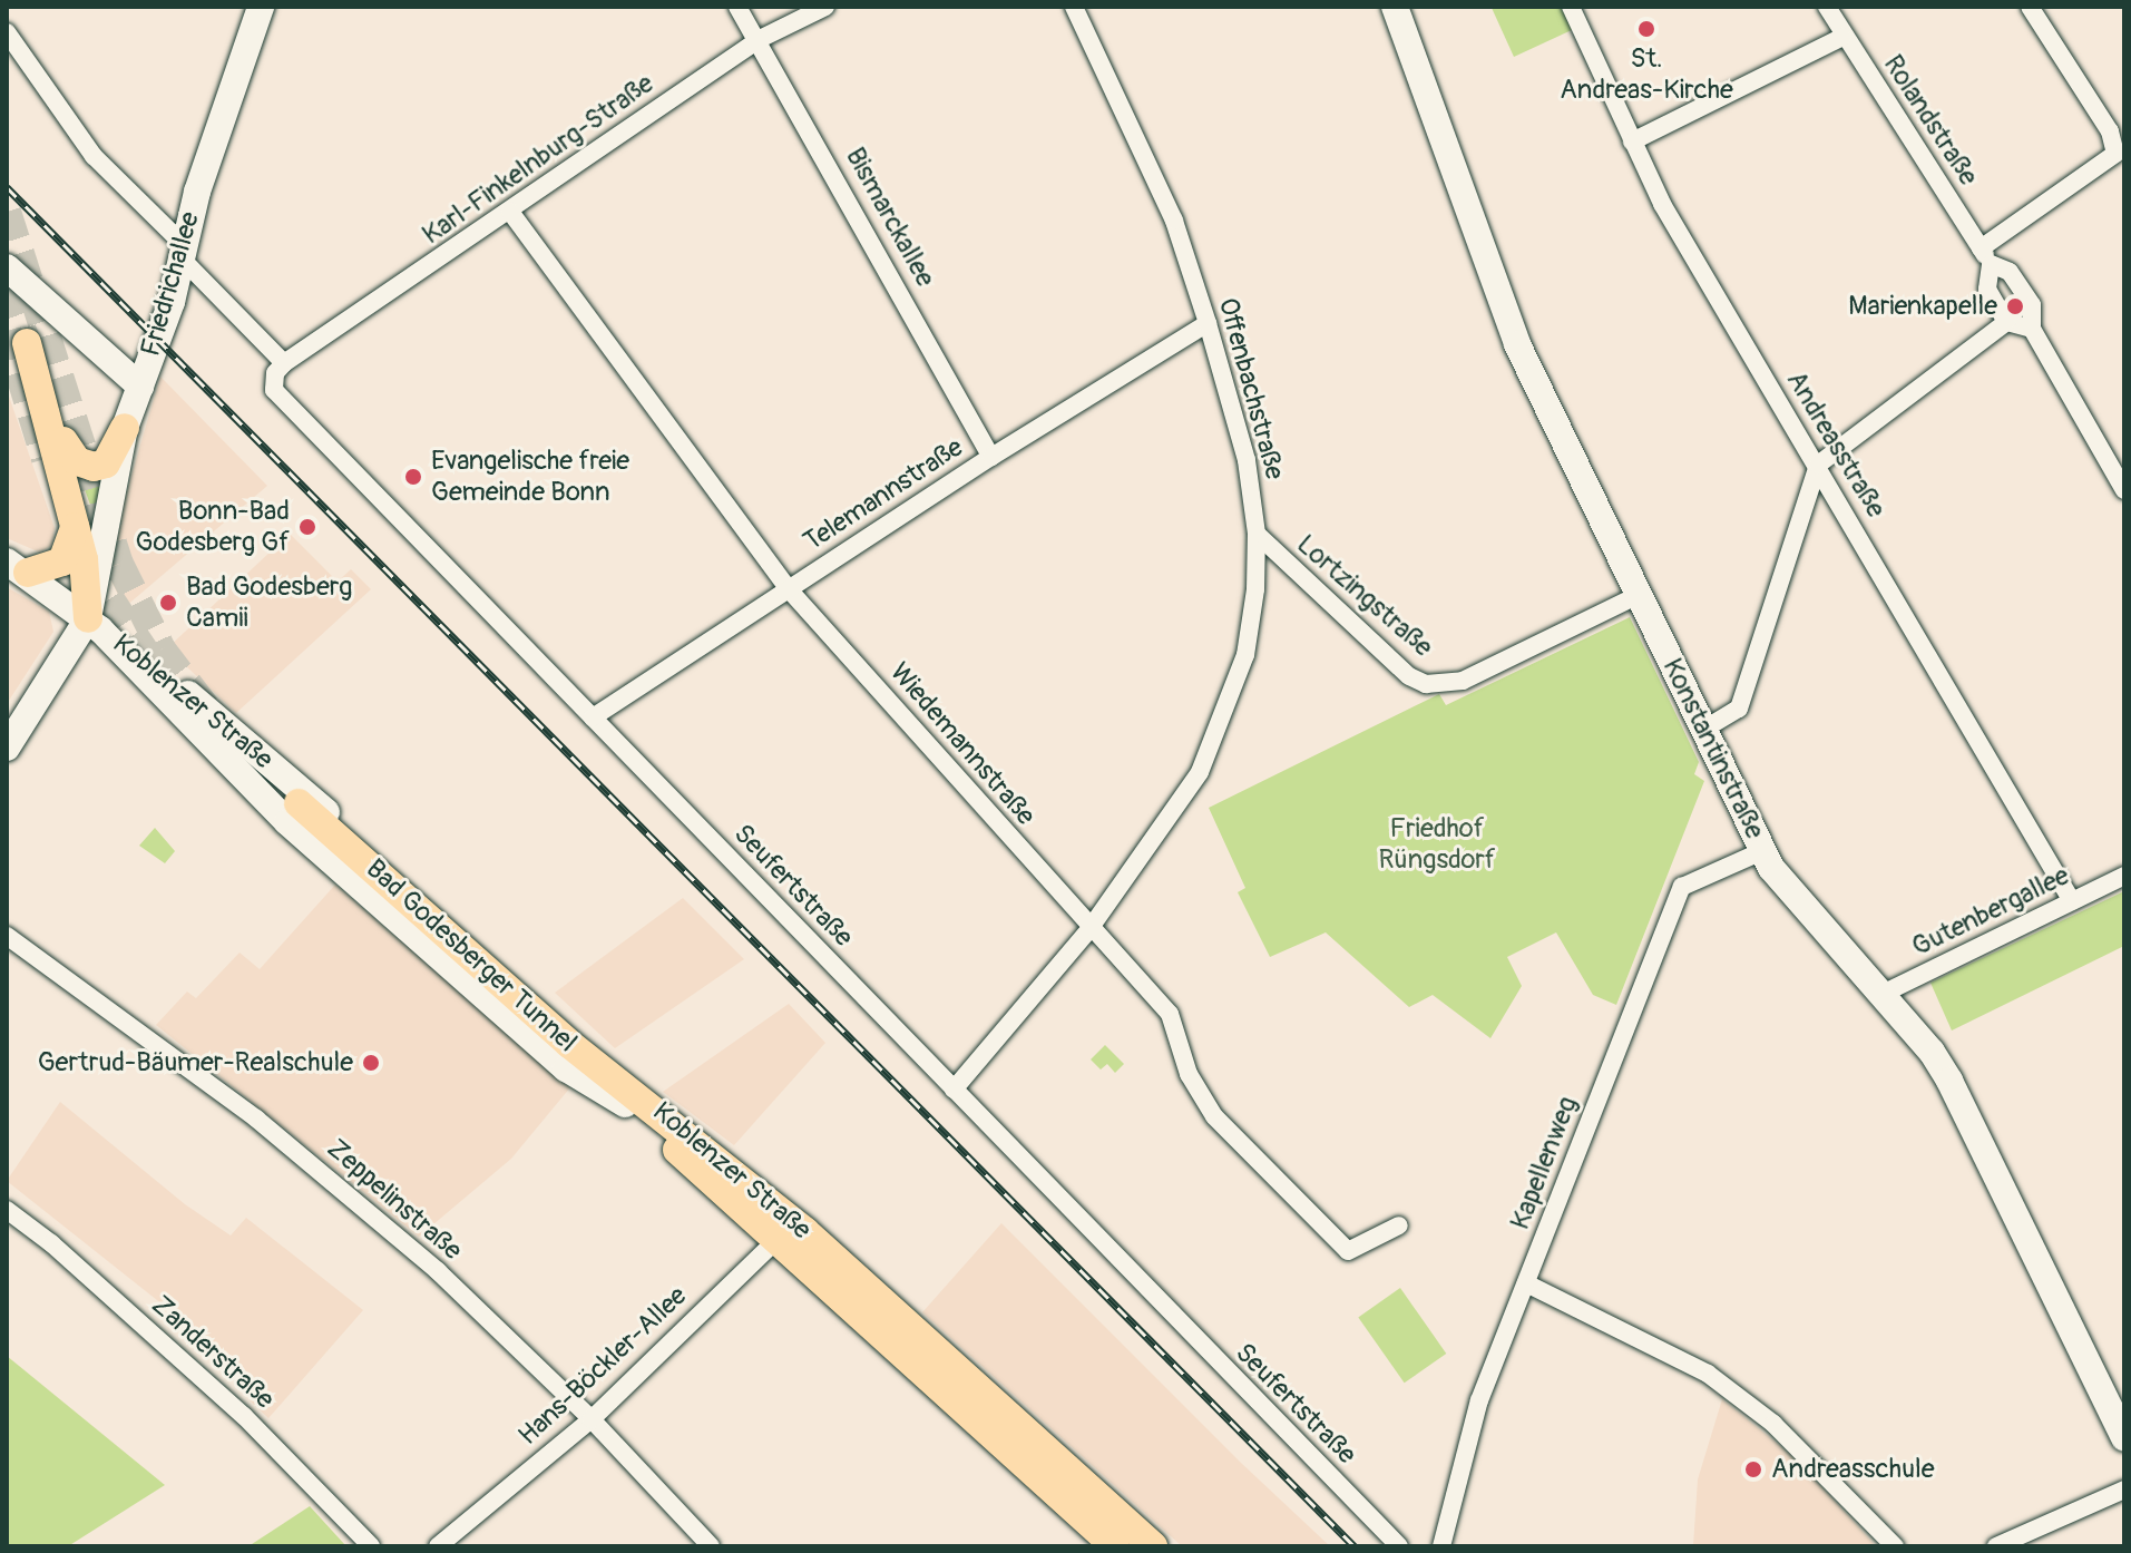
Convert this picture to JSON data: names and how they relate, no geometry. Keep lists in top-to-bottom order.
{
  "streets": {
    "main road": [
      "Friedrichallee",
      "Koblenzer Straße",
      "Konstantinstraße",
      "Bad Godesberger Tunnel"
    ],
    "street": [
      "Rolandstraße",
      "Karl-Finkelnburg-Straße",
      "Bismarckallee",
      "Offenbachstraße",
      "Andreasstraße",
      "Telemannstraße",
      "Lortzingstraße",
      "Wiedemannstraße",
      "Seufertstraße",
      "Gutenbergallee",
      "Kapellenweg",
      "Zeppelinstraße",
      "Zanderstraße",
      "Hans-Böckler-Allee"
    ]
  },
  "crossings": [
    ["Karl-Finkelnburg-Straße", "Bismarckallee"],
    ["Karl-Finkelnburg-Straße", "Wiedemannstraße"],
    ["Karl-Finkelnburg-Straße", "Seufertstraße"],
    ["Bismarckallee", "Telemannstraße"],
    ["Friedrichallee", "Koblenzer Straße"],
    ["Offenbachstraße", "Telemannstraße"],
    ["Offenbachstraße", "Lortzingstraße"],
    ["Offenbachstraße", "Wiedemannstraße"],
    ["Offenbachstraße", "Seufertstraße"],
    ["Andreasstraße", "Gutenbergallee"],
    ["Telemannstraße", "Wiedemannstraße"],
    ["Telemannstraße", "Seufertstraße"],
    ["Lortzingstraße", "Konstantinstraße"],
    ["Koblenzer Straße", "Bad Godesberger Tunnel"],
    ["Koblenzer Straße", "Hans-Böckler-Allee"],
    ["Konstantinstraße", "Gutenbergallee"],
    ["Konstantinstraße", "Kapellenweg"],
    ["Zeppelinstraße", "Hans-Böckler-Allee"]
  ],
  "parks": ["Friedhof Rüngsdorf"],
  "places": [
    "St. Andreas-Kirche",
    "Marienkapelle",
    "Evangelische freie Gemeinde Bonn",
    "Bonn-Bad Godesberg Gf",
    "Bad Godesberg Camii",
    "Gertrud-Bäumer-Realschule",
    "Andreasschule"
  ]
}
